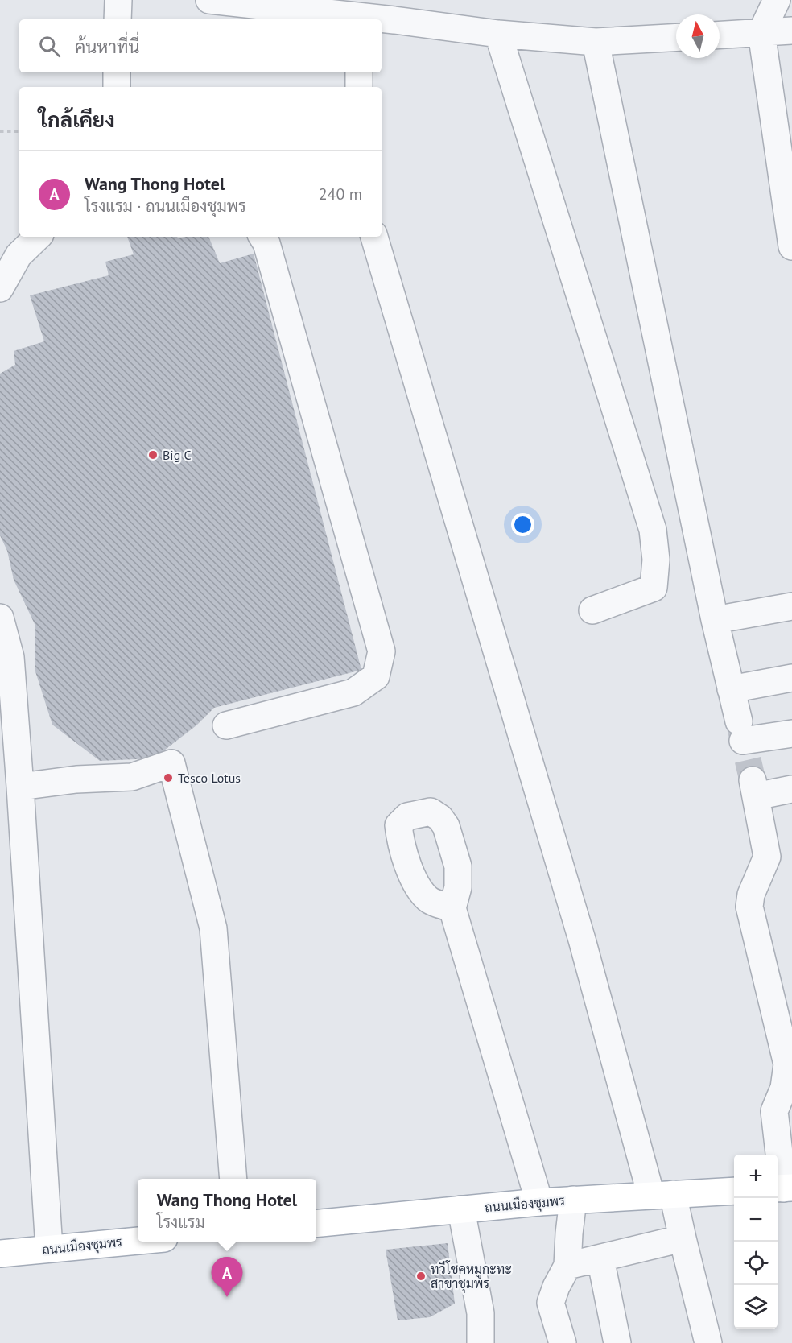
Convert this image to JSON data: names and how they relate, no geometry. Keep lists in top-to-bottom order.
{
  "streets": {
    "main road": ["ถนนเมืองชุมพร"]
  },
  "places": ["Big C", "Tesco Lotus", "ทวีโชคหมูกะทะ สาขาชุมพร"],
  "north": "top",
  "page": {
    "search": "ค้นหาที่นี่",
    "heading": "ใกล้เคียง",
    "list": [
      {
        "mark": "A",
        "name": "Wang Thong Hotel",
        "note": "โรงแรม · ถนนเมืองชุมพร",
        "value": "240 m"
      }
    ],
    "map_buttons": ["+", "−"],
    "popup": ["Wang Thong Hotel", "โรงแรม"],
    "pins": "A"
  }
}
